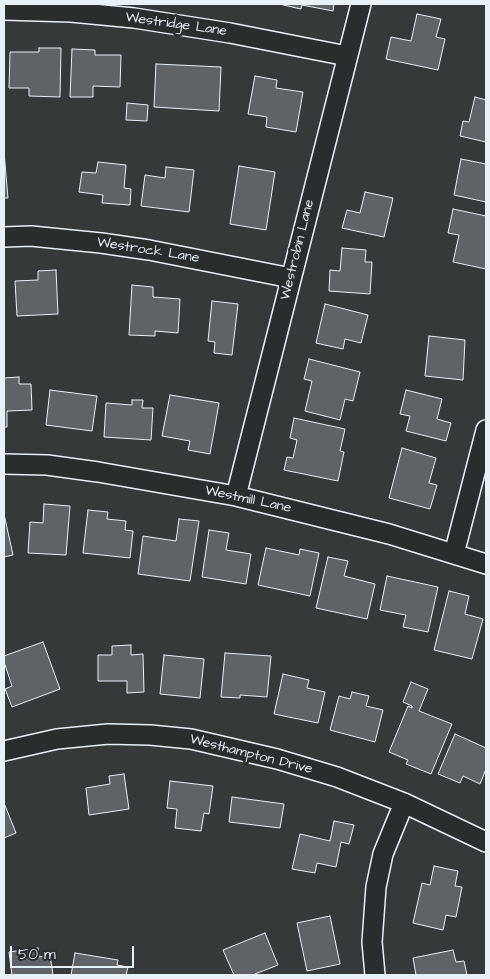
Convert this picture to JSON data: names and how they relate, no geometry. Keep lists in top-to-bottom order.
{
  "streets": {
    "street": [
      "Westridge Lane",
      "Westrobin Lane",
      "Westrock Lane",
      "Westmill Lane",
      "Westhampton Drive"
    ]
  },
  "crossings": [
    ["Westridge Lane", "Westrobin Lane"],
    ["Westrobin Lane", "Westrock Lane"],
    ["Westrobin Lane", "Westmill Lane"]
  ],
  "scale_bar": "50 m"
}
